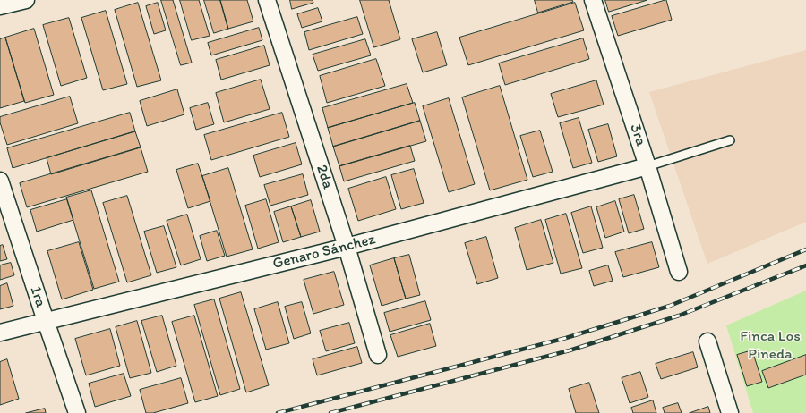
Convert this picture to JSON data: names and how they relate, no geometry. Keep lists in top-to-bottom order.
{
  "streets": {
    "street": [
      "3ra",
      "2da",
      "Genaro Sánchez",
      "1ra"
    ]
  },
  "crossings": [
    ["3ra", "Genaro Sánchez"],
    ["2da", "Genaro Sánchez"],
    ["Genaro Sánchez", "1ra"]
  ],
  "parks": ["Finca Los Pineda"]
}
